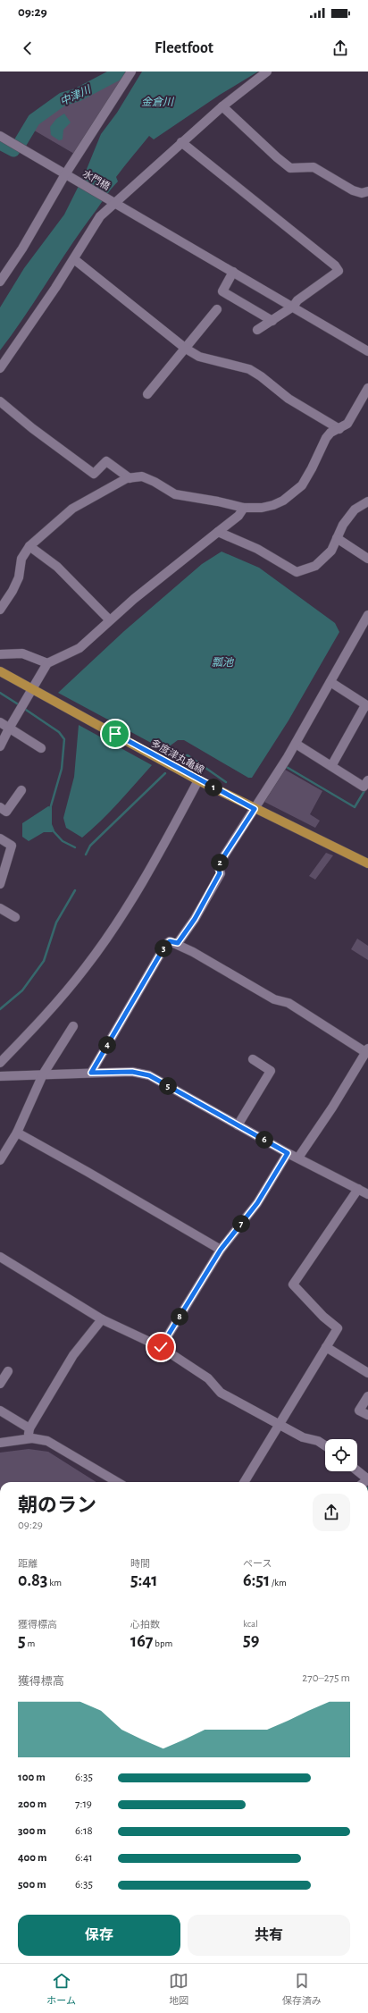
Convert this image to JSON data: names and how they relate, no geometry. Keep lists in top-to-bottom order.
{
  "streets": {
    "main road": ["多度津丸亀線"],
    "street": ["水門橋"]
  },
  "water": ["中津川", "金倉川", "瓢池"],
  "page": {
    "status": "09:29",
    "header": "Fleetfoot",
    "pins": [
      "1",
      "2",
      "3",
      "4",
      "5",
      "6",
      "7",
      "8"
    ],
    "heading": ["朝のラン", "09:29"],
    "stats": [
      ["距離", "0.83 km"],
      ["時間", "5:41"],
      ["ペース", "6:51 /km"],
      ["獲得標高", "5 m"],
      ["心拍数", "167 bpm"],
      ["kcal", "59"]
    ],
    "chart": ["獲得標高", "270–275 m"],
    "list": [
      {
        "name": "100 m",
        "note": "6:35"
      },
      {
        "name": "200 m",
        "note": "7:19"
      },
      {
        "name": "300 m",
        "note": "6:18"
      },
      {
        "name": "400 m",
        "note": "6:41"
      },
      {
        "name": "500 m",
        "note": "6:35"
      }
    ],
    "buttons": ["保存", "共有"],
    "tabs": ["ホーム", "地図", "保存済み"]
  }
}
